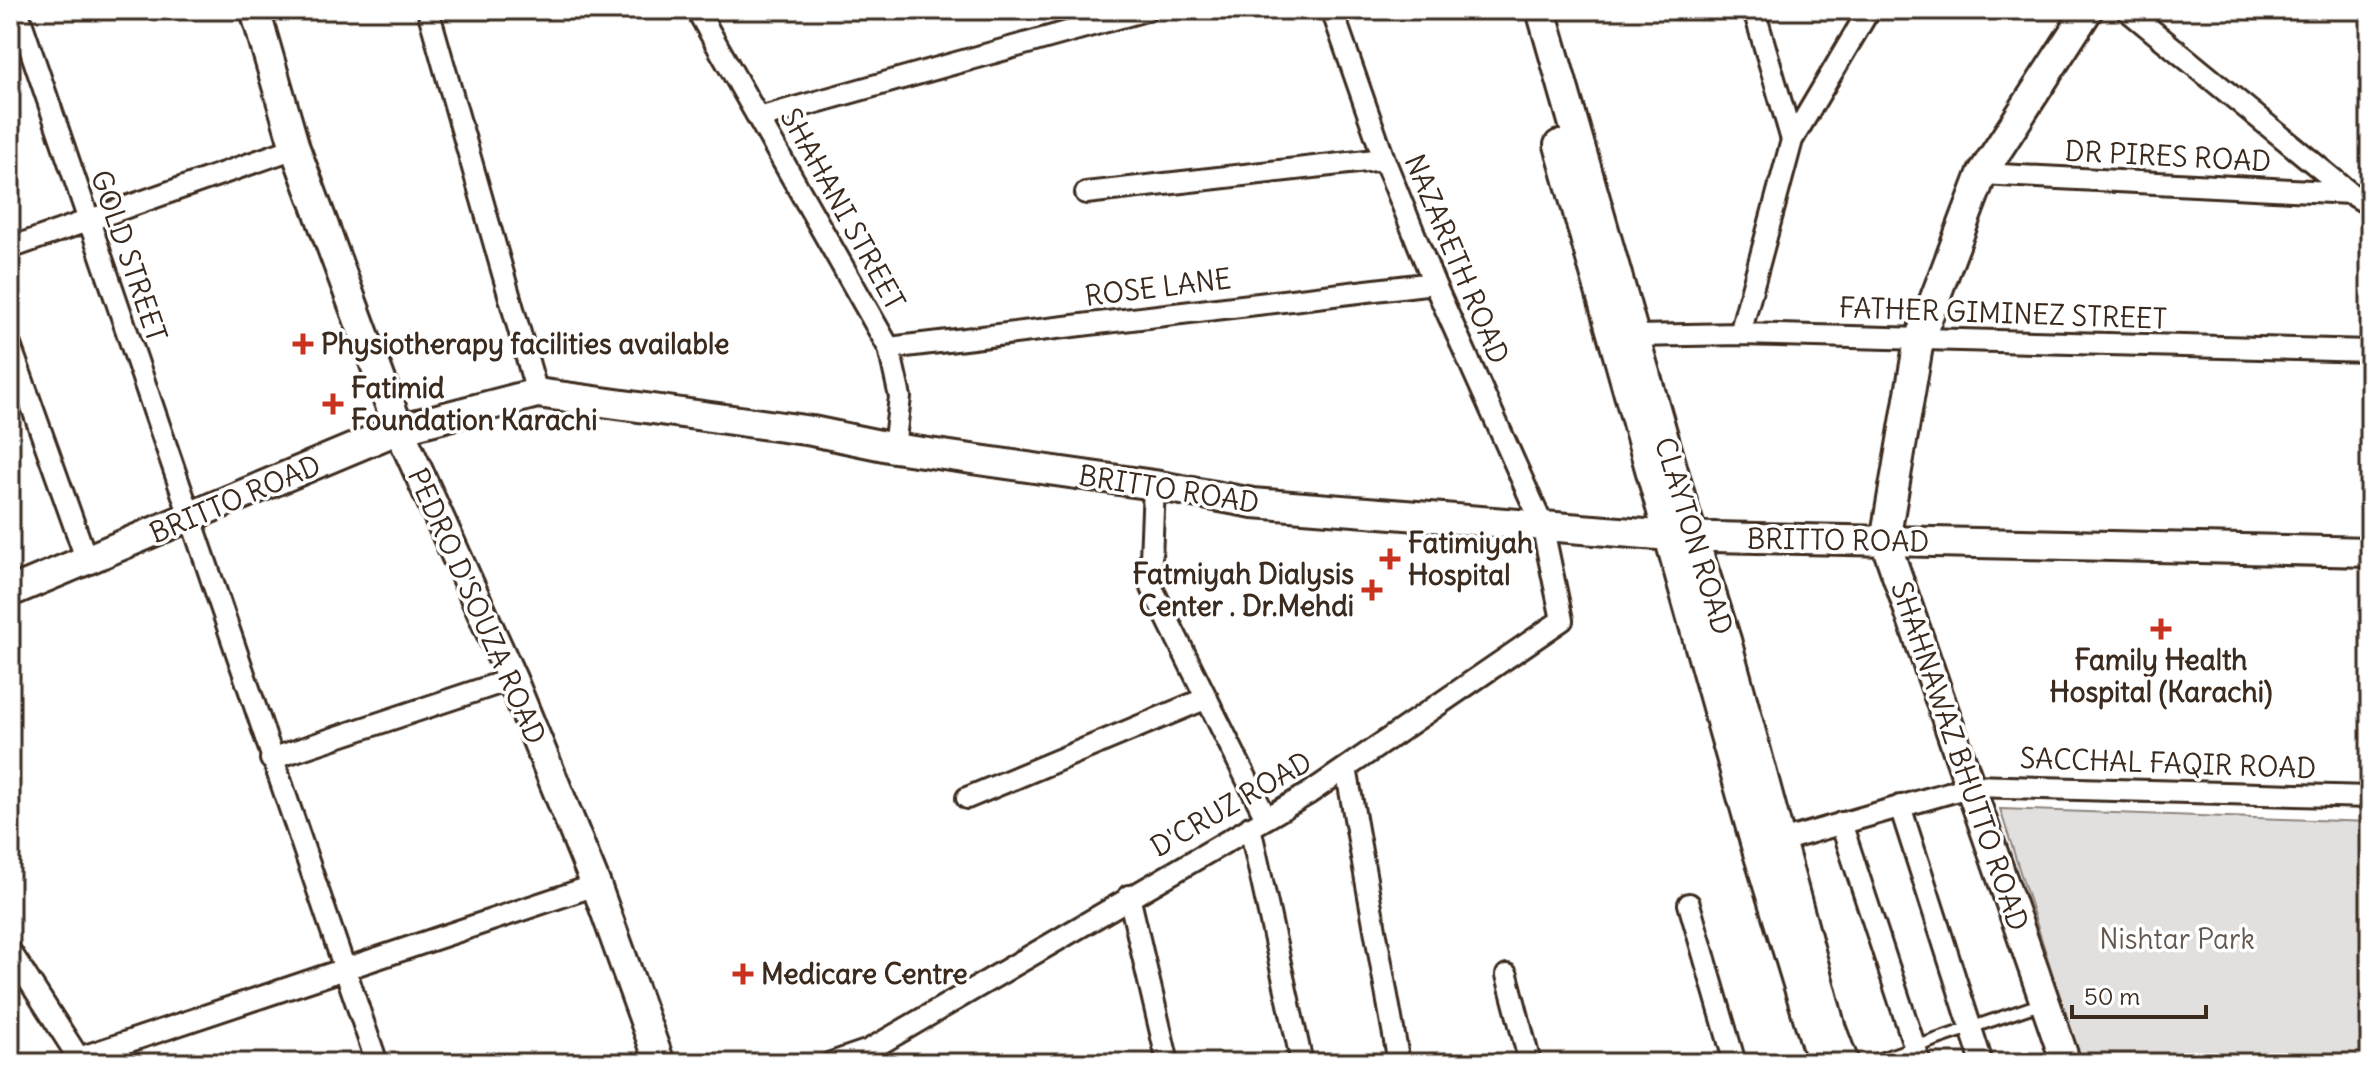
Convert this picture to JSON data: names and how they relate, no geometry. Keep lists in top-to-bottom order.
{
  "streets": {
    "street": [
      "DR PIRES ROAD",
      "SHAHANI STREET",
      "GOLD STREET",
      "NAZARETH ROAD",
      "ROSE LANE",
      "FATHER GIMINEZ STREET",
      "BRITTO ROAD",
      "CLAYTON ROAD",
      "PEDRO D'SOUZA ROAD",
      "SHAHNAWAZ BHUTTO ROAD",
      "SACCHAL FAQIR ROAD",
      "D'CRUZ ROAD"
    ]
  },
  "crossings": [
    ["DR PIRES ROAD", "SHAHNAWAZ BHUTTO ROAD"],
    ["SHAHANI STREET", "ROSE LANE"],
    ["SHAHANI STREET", "BRITTO ROAD"],
    ["GOLD STREET", "BRITTO ROAD"],
    ["NAZARETH ROAD", "ROSE LANE"],
    ["NAZARETH ROAD", "BRITTO ROAD"],
    ["NAZARETH ROAD", "D'CRUZ ROAD"],
    ["FATHER GIMINEZ STREET", "CLAYTON ROAD"],
    ["FATHER GIMINEZ STREET", "SHAHNAWAZ BHUTTO ROAD"],
    ["BRITTO ROAD", "CLAYTON ROAD"],
    ["BRITTO ROAD", "PEDRO D'SOUZA ROAD"],
    ["BRITTO ROAD", "SHAHNAWAZ BHUTTO ROAD"],
    ["BRITTO ROAD", "D'CRUZ ROAD"],
    ["CLAYTON ROAD", "SACCHAL FAQIR ROAD"],
    ["SHAHNAWAZ BHUTTO ROAD", "SACCHAL FAQIR ROAD"]
  ],
  "parks": ["Nishtar Park"],
  "places": {
    "health": [
      "Physiotherapy facilities available",
      "Fatimid Foundation Karachi",
      "Fatimiyah Hospital",
      "Fatmiyah Dialysis Center . Dr.Mehdi",
      "Family Health Hospital (Karachi)",
      "Medicare Centre"
    ]
  },
  "scale_bar": "50 m"
}
